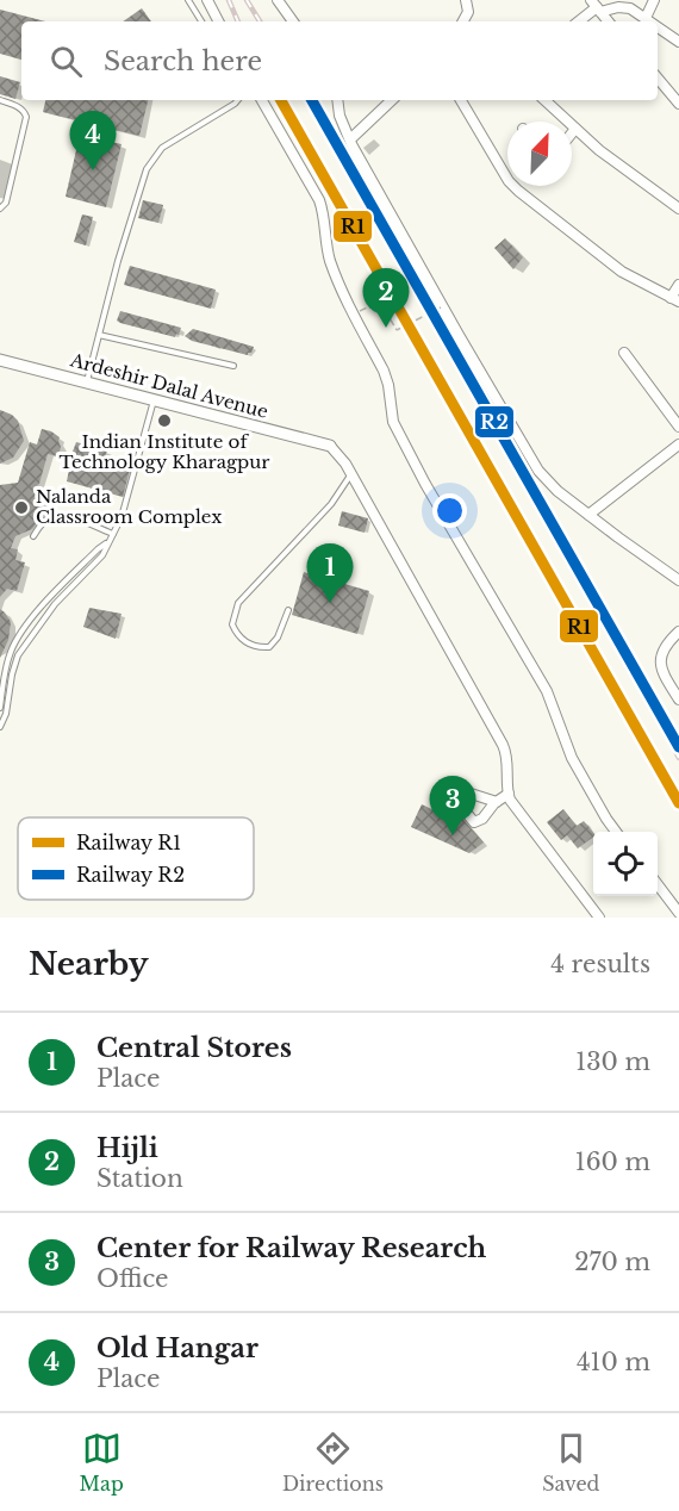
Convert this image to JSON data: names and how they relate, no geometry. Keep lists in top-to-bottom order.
{
  "streets": {
    "street": ["Ardeshir Dalal Avenue"]
  },
  "places": ["Indian Institute of Technology Kharagpur", "Nalanda Classroom Complex"],
  "lines": ["rail line R1", "rail line R2"],
  "legend": ["Railway R1", "Railway R2"],
  "north": "top right",
  "page": {
    "search": "Search here",
    "pins": [
      "4",
      "2",
      "1",
      "3"
    ],
    "heading": ["Nearby", "4 results"],
    "list": [
      {
        "mark": "1",
        "name": "Central Stores",
        "note": "Place",
        "value": "130 m"
      },
      {
        "mark": "2",
        "name": "Hijli",
        "note": "Station",
        "value": "160 m"
      },
      {
        "mark": "3",
        "name": "Center for Railway Research",
        "note": "Office",
        "value": "270 m"
      },
      {
        "mark": "4",
        "name": "Old Hangar",
        "note": "Place",
        "value": "410 m"
      }
    ],
    "nav": ["Map", "Directions", "Saved"]
  }
}
